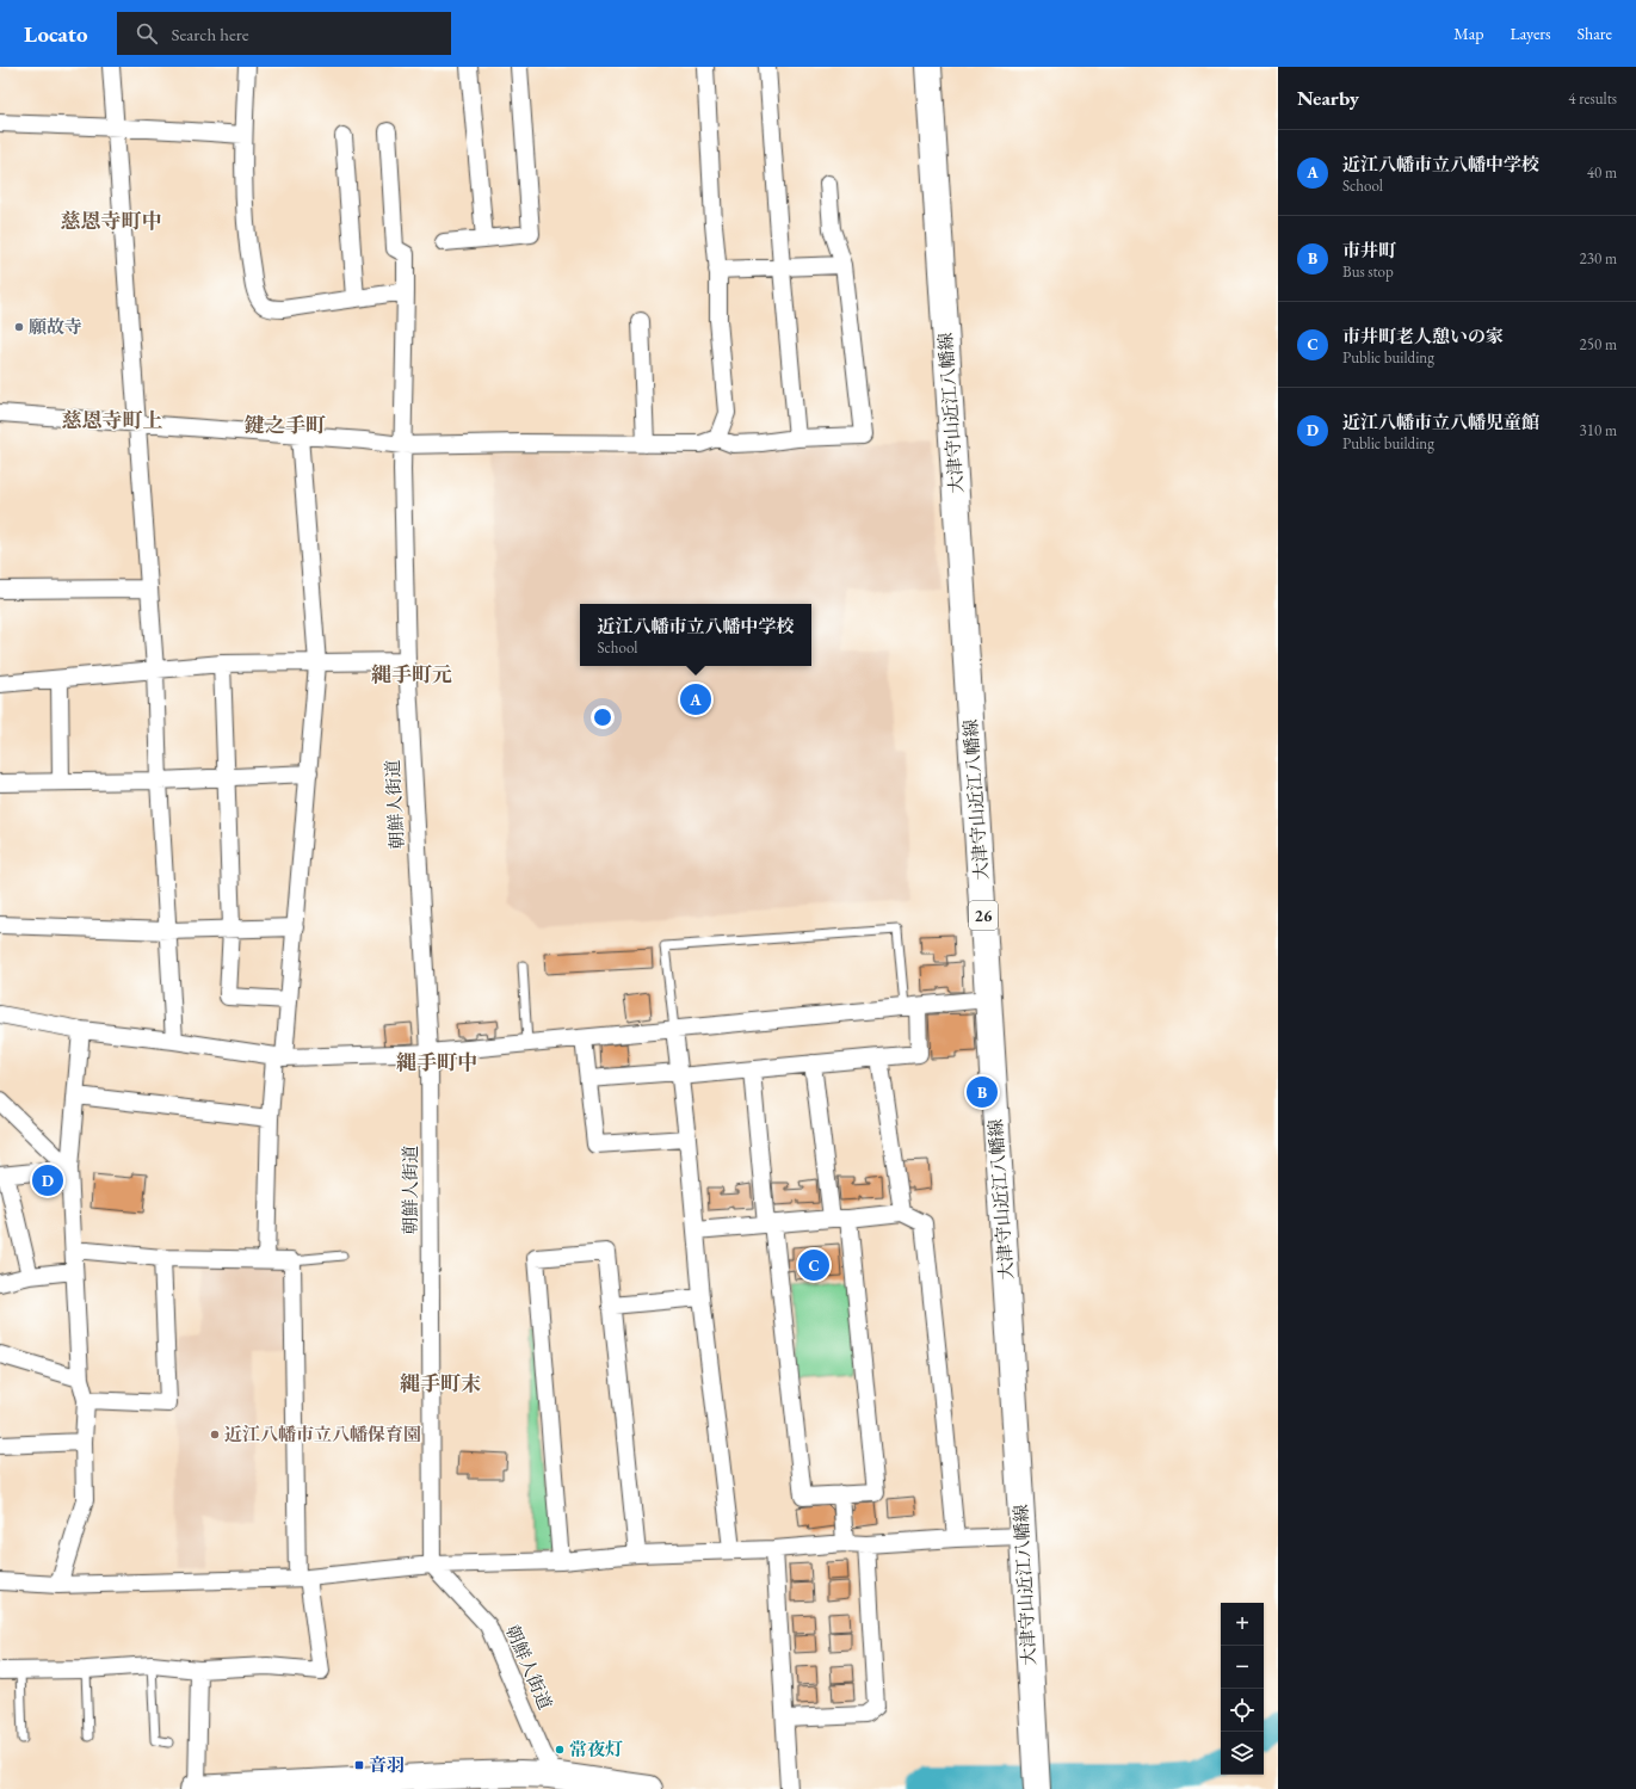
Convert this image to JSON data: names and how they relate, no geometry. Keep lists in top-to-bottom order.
{
  "streets": {
    "main road": ["大津守山近江八幡線", "26"],
    "street": ["朝鮮人街道"]
  },
  "districts": [
    "慈恩寺町中",
    "慈恩寺町上",
    "鍵之手町",
    "縄手町元",
    "縄手町中",
    "縄手町末"
  ],
  "places": {
    "other": ["願故寺", "近江八幡市立八幡保育園", "常夜灯"],
    "transit": ["音羽"]
  },
  "page": {
    "header": "Locato",
    "search": "Search here",
    "nav": ["Map", "Layers", "Share"],
    "heading": ["Nearby", "4 results"],
    "list": [
      {
        "mark": "A",
        "name": "近江八幡市立八幡中学校",
        "note": "School",
        "value": "40 m"
      },
      {
        "mark": "B",
        "name": "市井町",
        "note": "Bus stop",
        "value": "230 m"
      },
      {
        "mark": "C",
        "name": "市井町老人憩いの家",
        "note": "Public building",
        "value": "250 m"
      },
      {
        "mark": "D",
        "name": "近江八幡市立八幡児童館",
        "note": "Public building",
        "value": "310 m"
      }
    ],
    "popup": ["近江八幡市立八幡中学校", "School"],
    "pins": [
      "A",
      "B",
      "D",
      "C"
    ],
    "map_buttons": ["+", "−"]
  }
}
